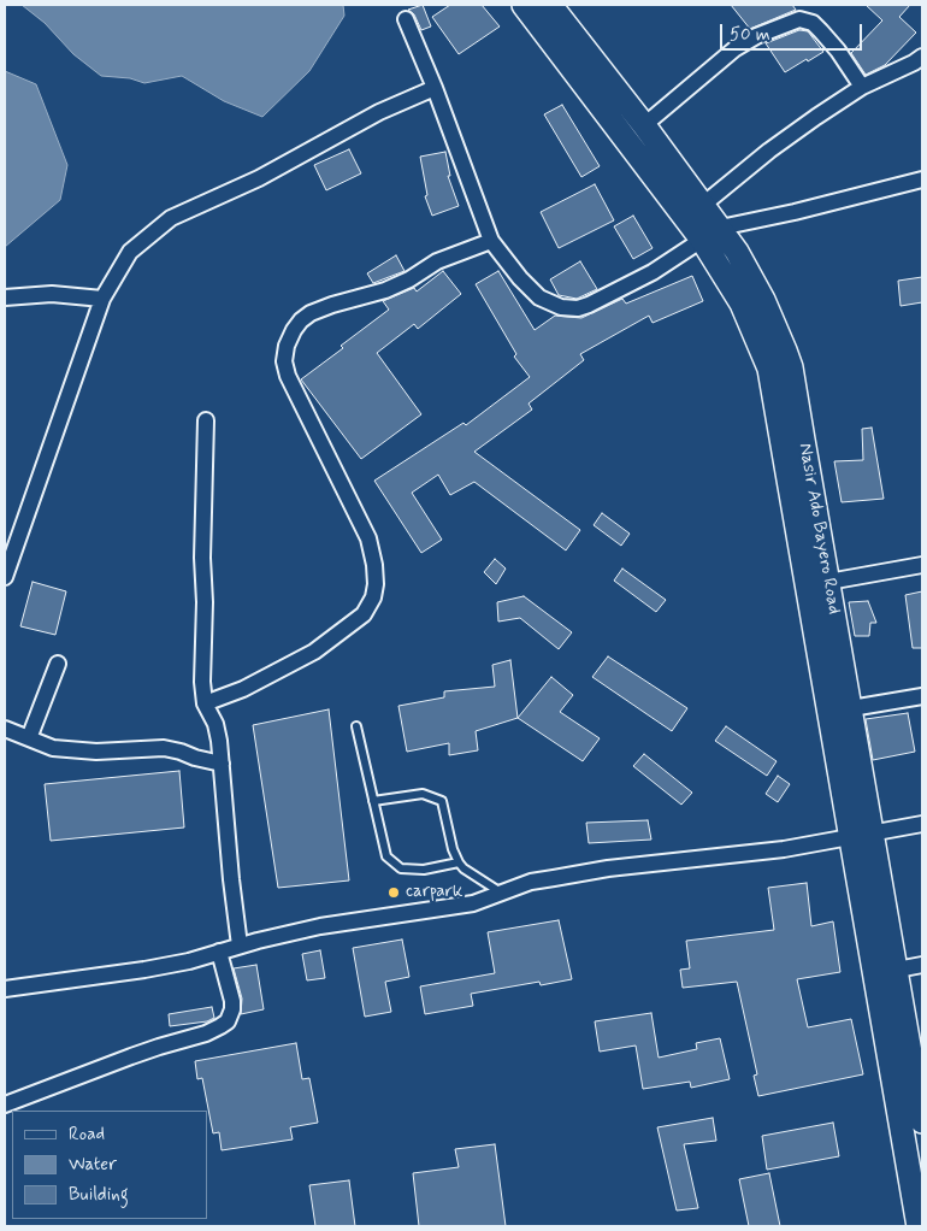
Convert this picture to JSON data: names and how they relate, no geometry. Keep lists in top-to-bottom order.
{
  "streets": {
    "street": ["Nasir Ado Bayero Road"]
  },
  "places": ["carpark"],
  "legend": ["Road", "Water", "Building"],
  "scale_bar": "50 m"
}
